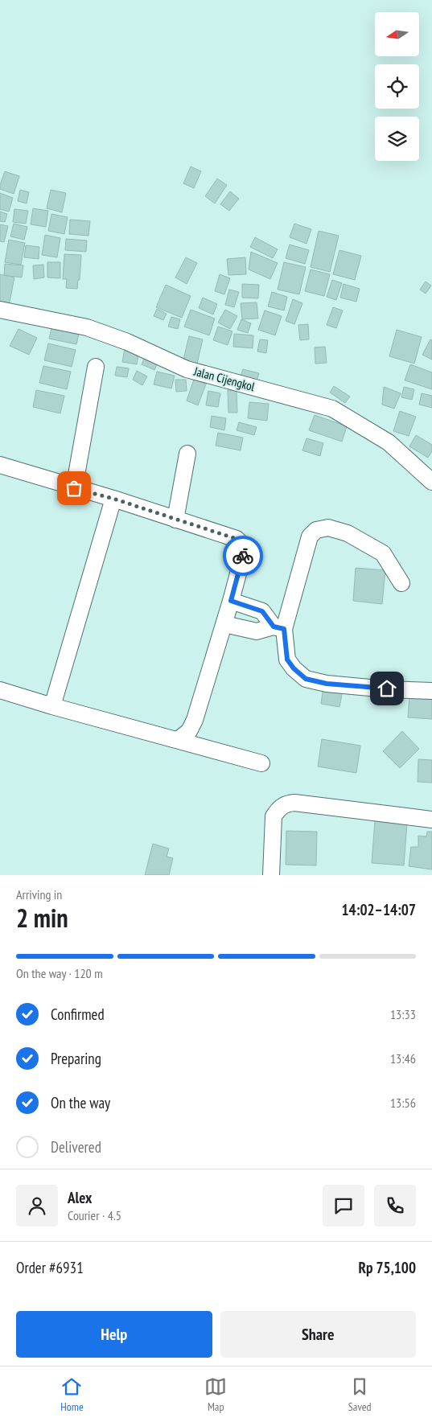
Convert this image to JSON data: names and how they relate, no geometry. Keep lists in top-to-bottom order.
{
  "streets": {
    "street": ["Jalan Cijengkol"]
  },
  "north": "left",
  "page": {
    "heading": ["2 min", "Arriving in", "14:02–14:07"],
    "panel": [
      "Alex",
      "Courier · 4.5",
      "Order #6931",
      "Rp 75,100"
    ],
    "bar": "On the way · 120 m",
    "list": [
      ["Confirmed", "13:33"],
      ["Preparing", "13:46"],
      ["On the way", "13:56"],
      "Delivered"
    ],
    "buttons": ["Help", "Share"],
    "tabs": ["Home", "Map", "Saved"]
  }
}
